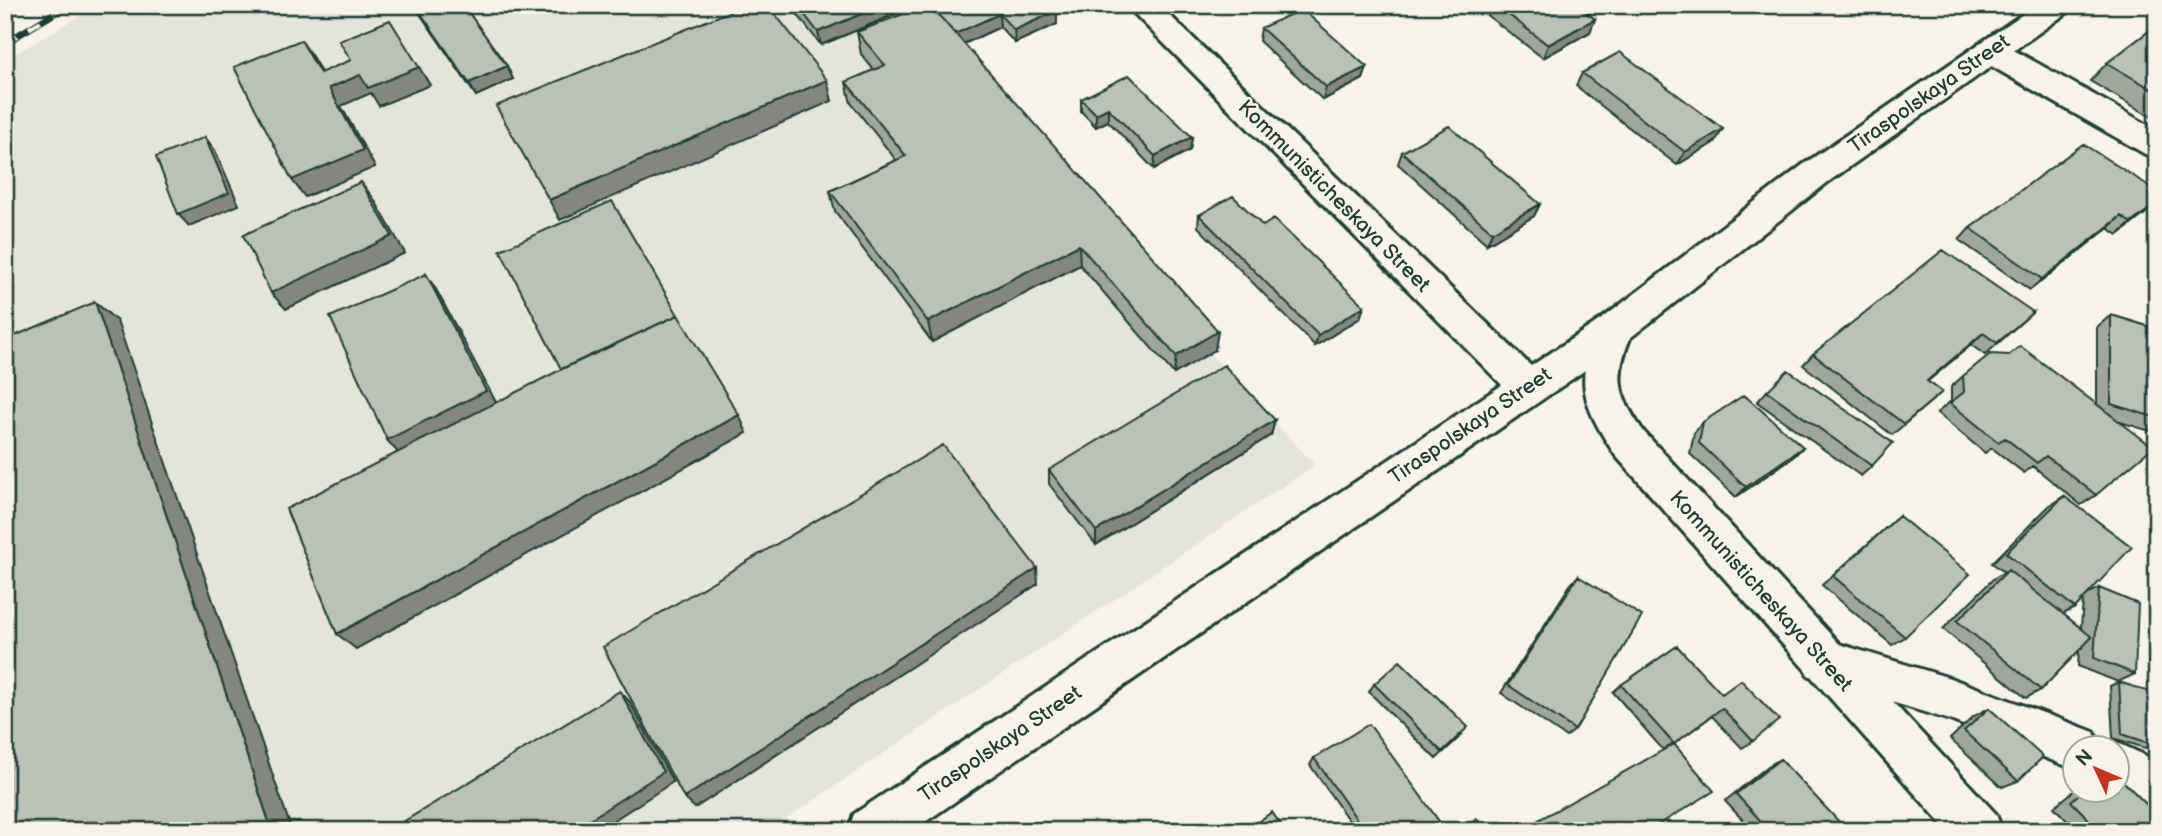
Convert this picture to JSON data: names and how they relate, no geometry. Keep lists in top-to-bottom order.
{
  "streets": {
    "street": ["Tiraspolskaya Street", "Kommunisticheskaya Street"]
  },
  "crossings": [
    ["Tiraspolskaya Street", "Kommunisticheskaya Street"]
  ],
  "north": "top left"
}
